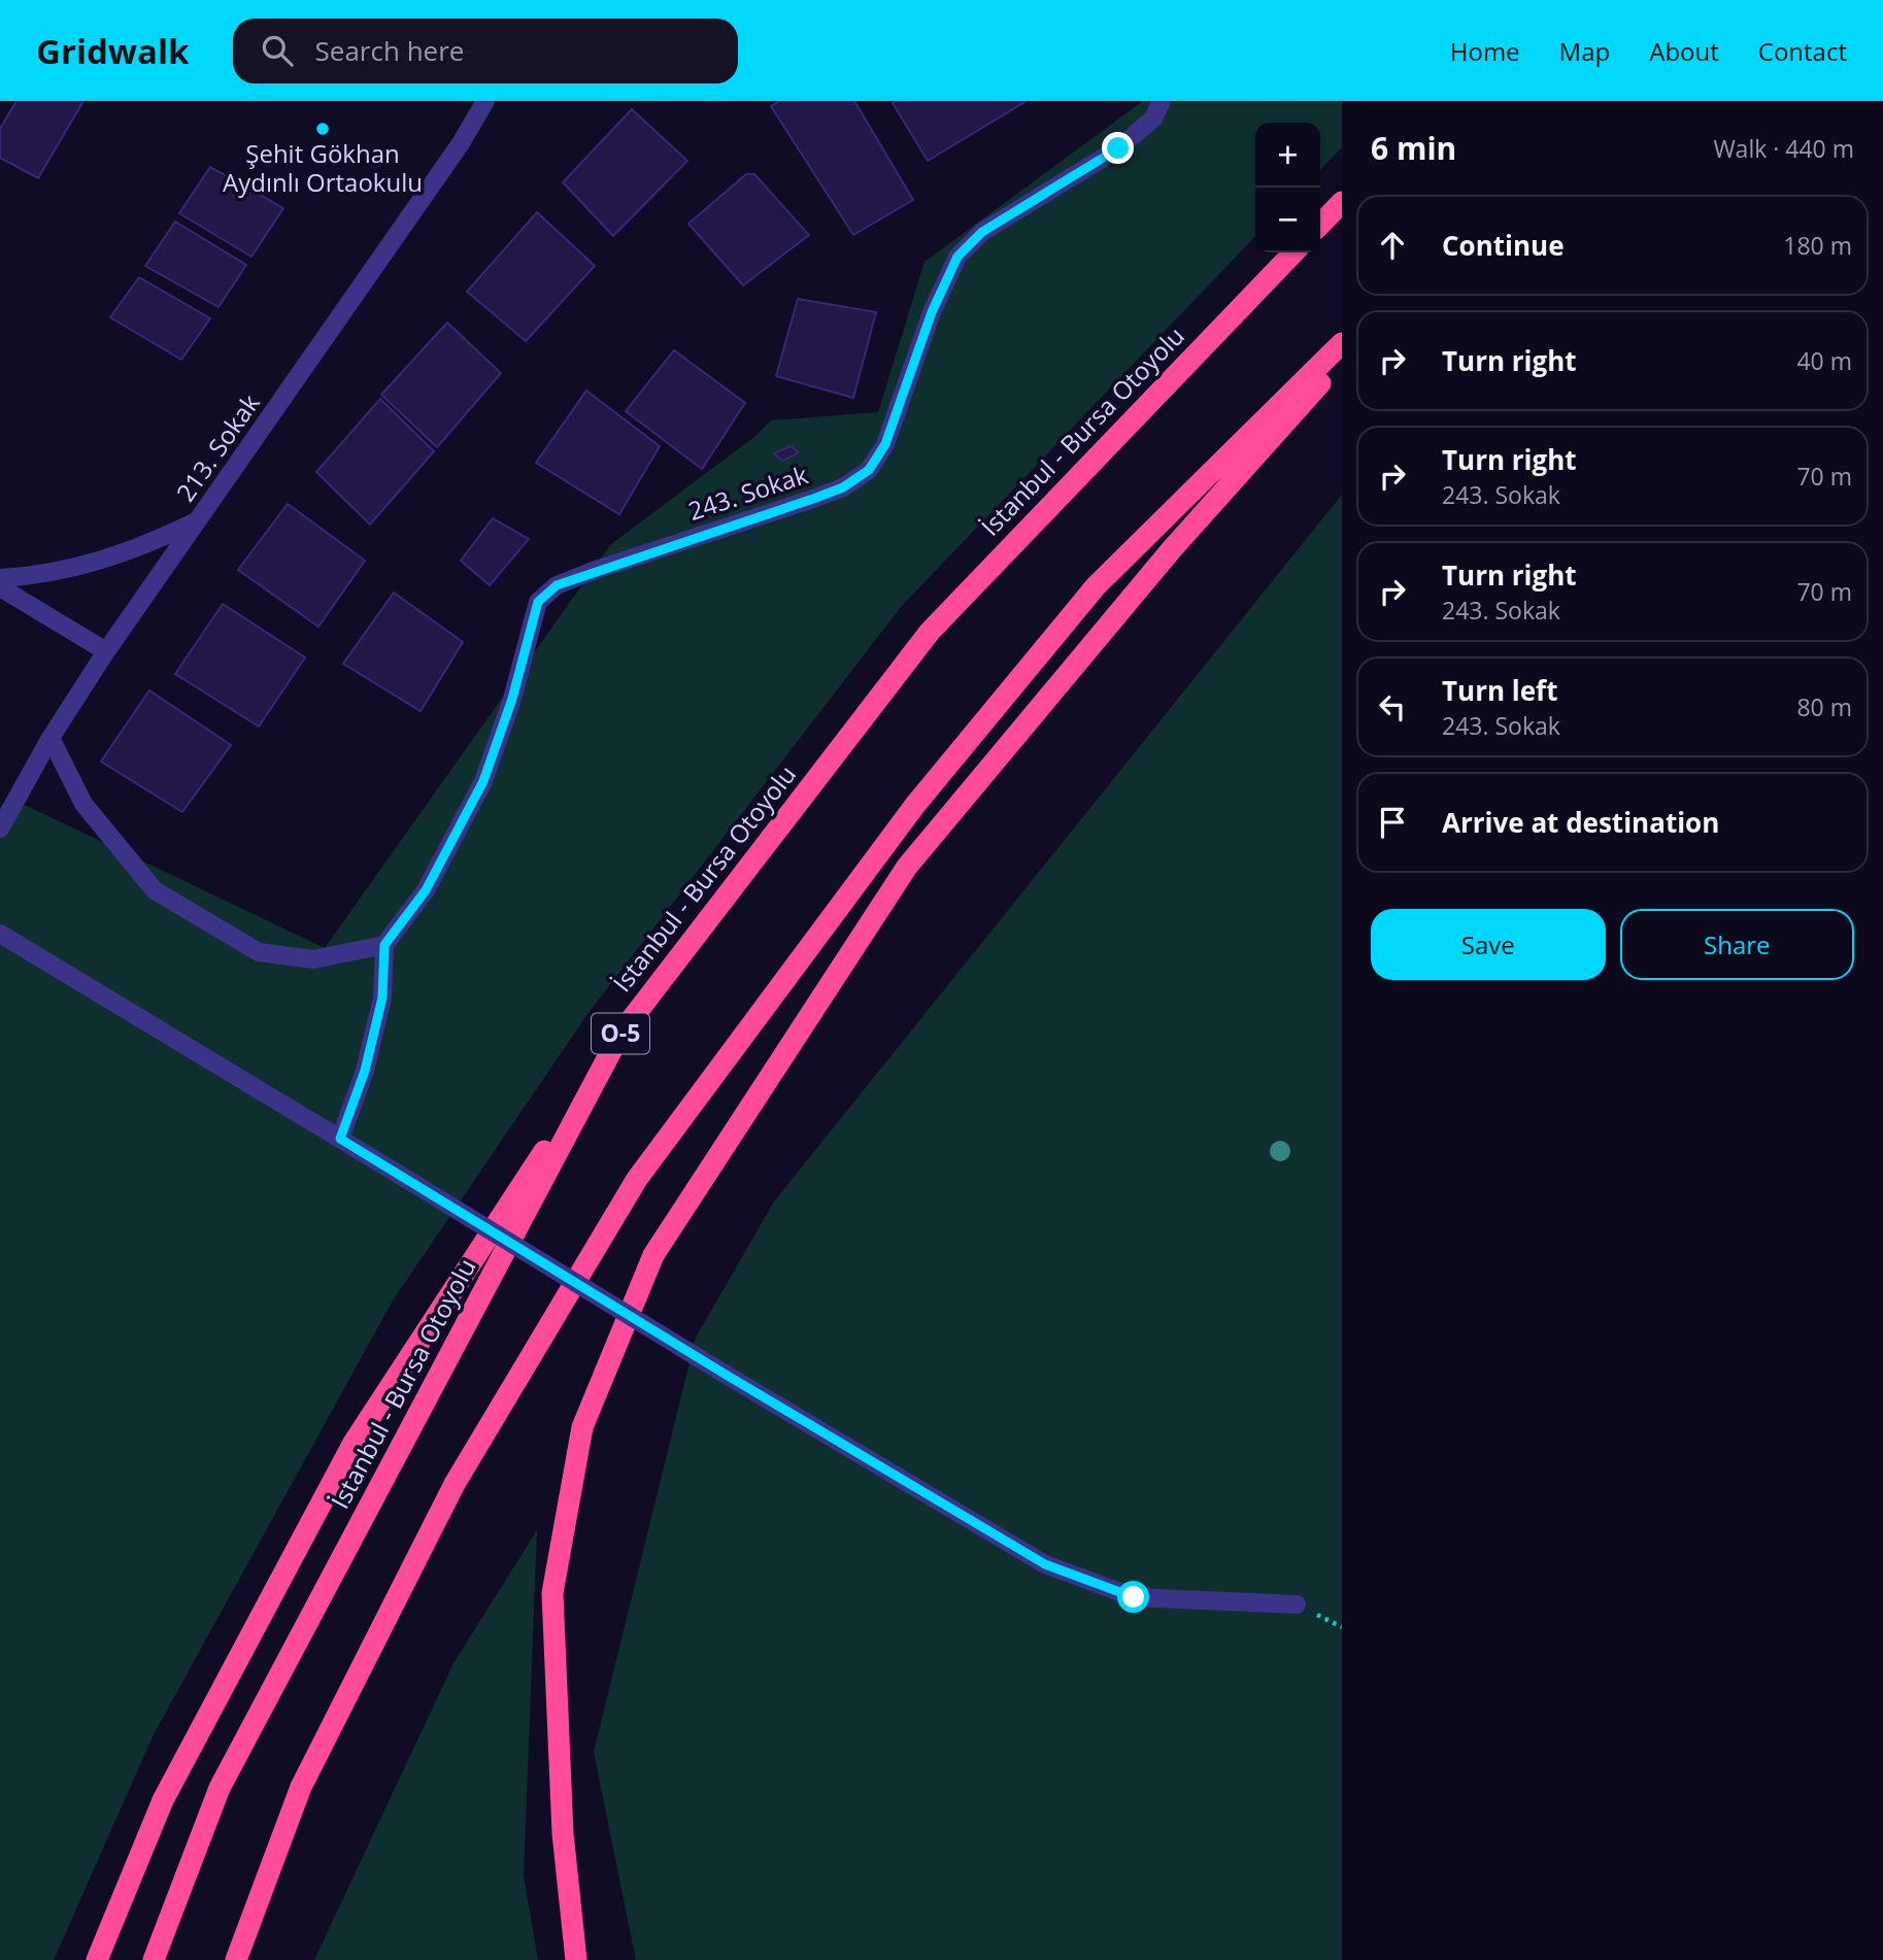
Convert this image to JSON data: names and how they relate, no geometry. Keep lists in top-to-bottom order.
{
  "streets": {
    "highway": ["İstanbul - Bursa Otoyolu", "O-5"],
    "street": ["213. Sokak", "243. Sokak"]
  },
  "places": ["Şehit Gökhan Aydınlı Ortaokulu"],
  "page": {
    "header": "Gridwalk",
    "search": "Search here",
    "nav": [
      "Home",
      "Map",
      "About",
      "Contact"
    ],
    "heading": ["6 min", "Walk · 440 m"],
    "map_buttons": ["+", "−"],
    "list": [
      ["Continue", "180 m"],
      ["Turn right", "40 m"],
      ["Turn right", "243. Sokak", "70 m"],
      ["Turn right", "243. Sokak", "70 m"],
      ["Turn left", "243. Sokak", "80 m"],
      "Arrive at destination"
    ],
    "buttons": ["Save", "Share"]
  }
}
